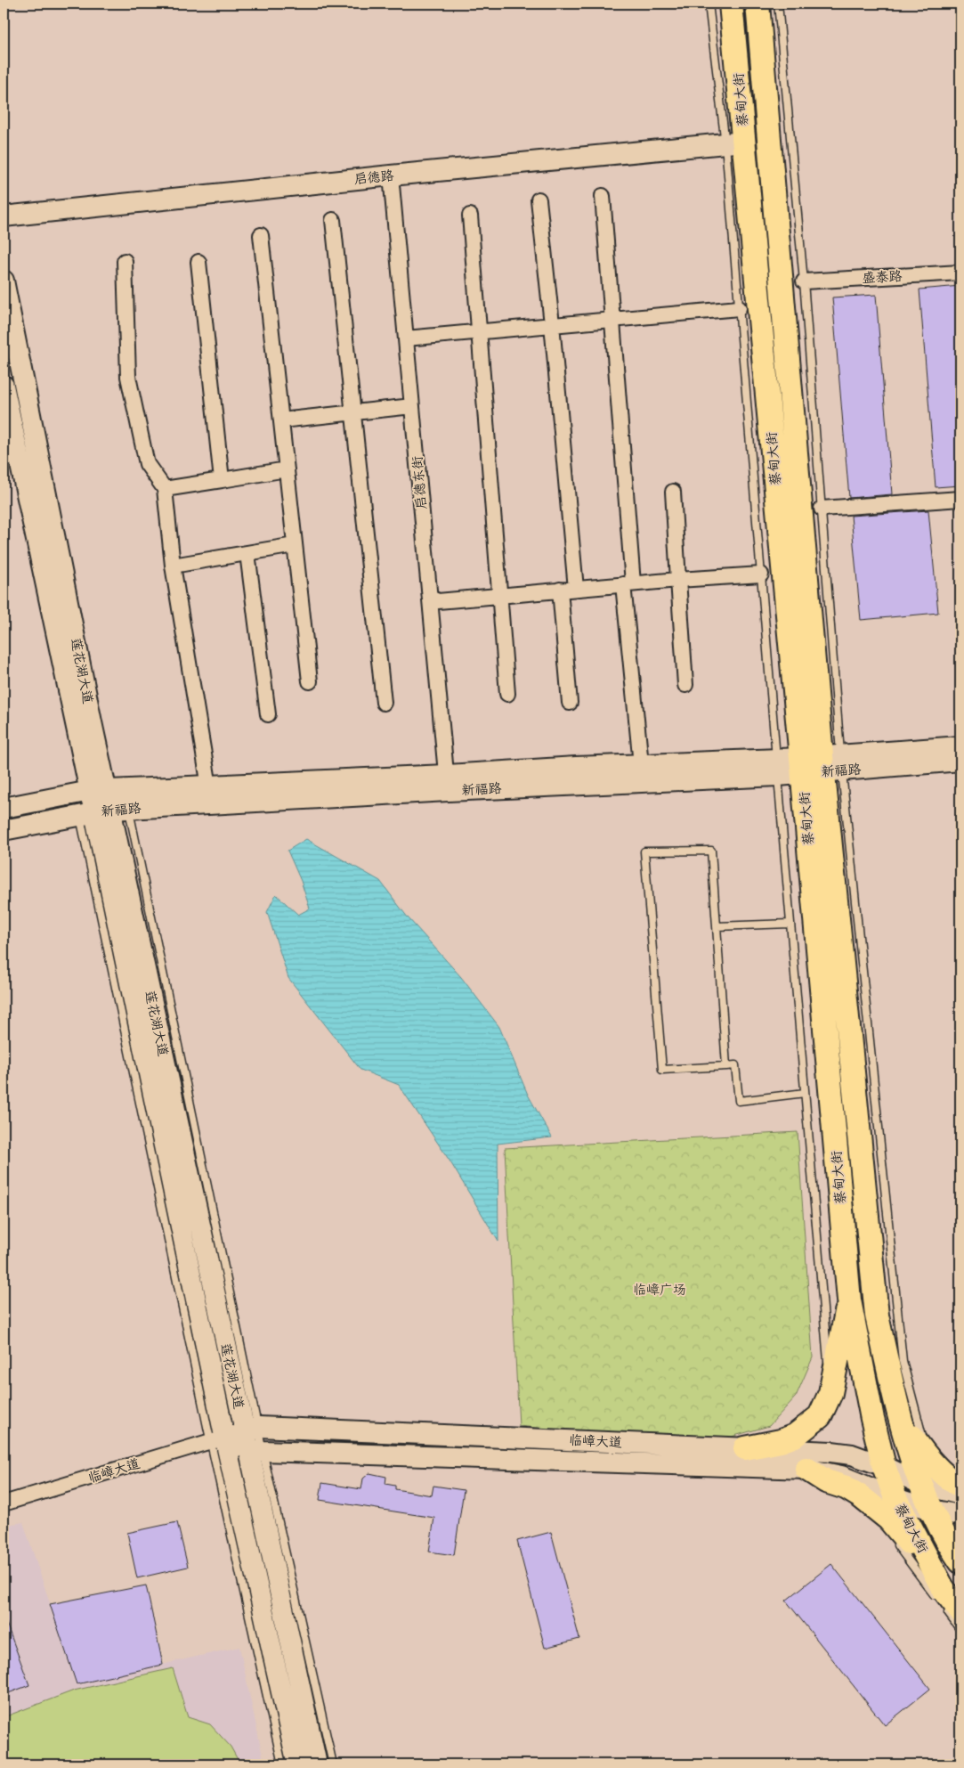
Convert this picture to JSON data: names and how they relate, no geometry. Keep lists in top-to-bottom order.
{
  "streets": {
    "main road": ["蔡甸大街"],
    "street": [
      "启德路",
      "盛泰路",
      "启德东街",
      "莲花湖大道",
      "新福路",
      "临嶂大道"
    ]
  },
  "crossings": [
    ["蔡甸大街", "启德路"],
    ["蔡甸大街", "盛泰路"],
    ["蔡甸大街", "新福路"],
    ["蔡甸大街", "临嶂大道"],
    ["启德路", "启德东街"],
    ["启德东街", "新福路"],
    ["莲花湖大道", "新福路"],
    ["莲花湖大道", "临嶂大道"]
  ],
  "parks": ["临嶂广场"]
}
